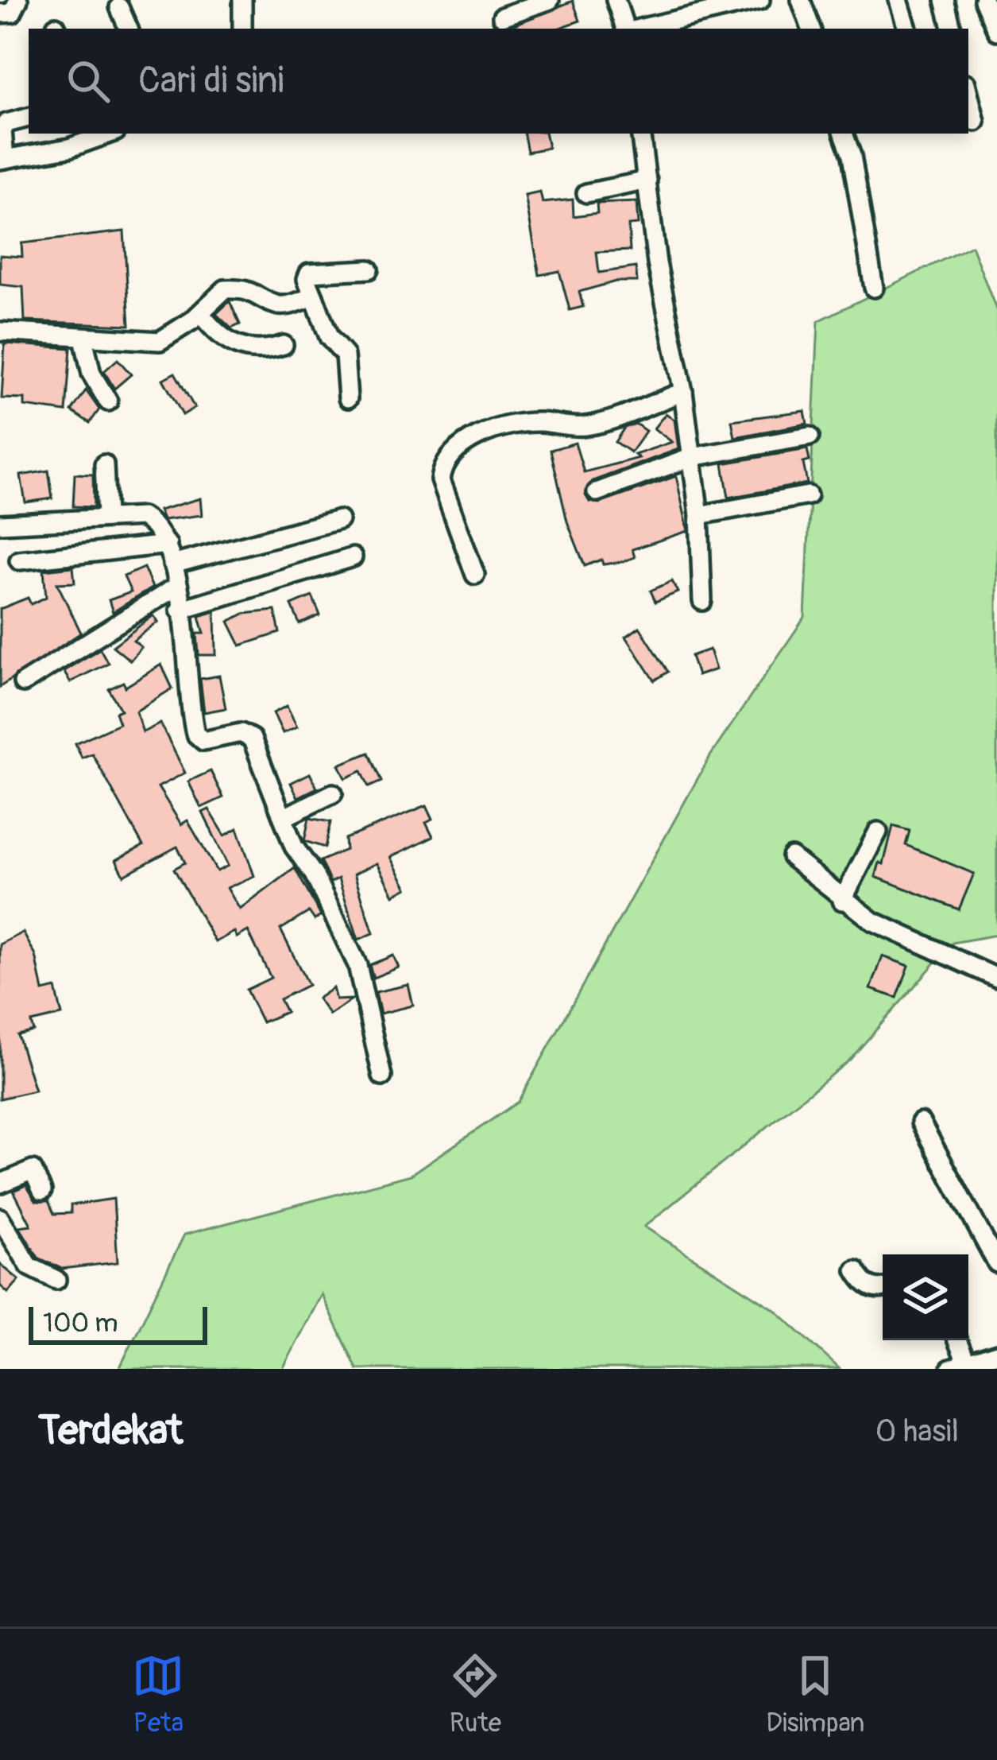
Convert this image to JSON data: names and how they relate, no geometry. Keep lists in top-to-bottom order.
{
  "scale_bar": "100 m",
  "page": {
    "search": "Cari di sini",
    "scale": "100 m",
    "heading": ["Terdekat", "0 hasil"],
    "nav": ["Peta", "Rute", "Disimpan"]
  }
}
